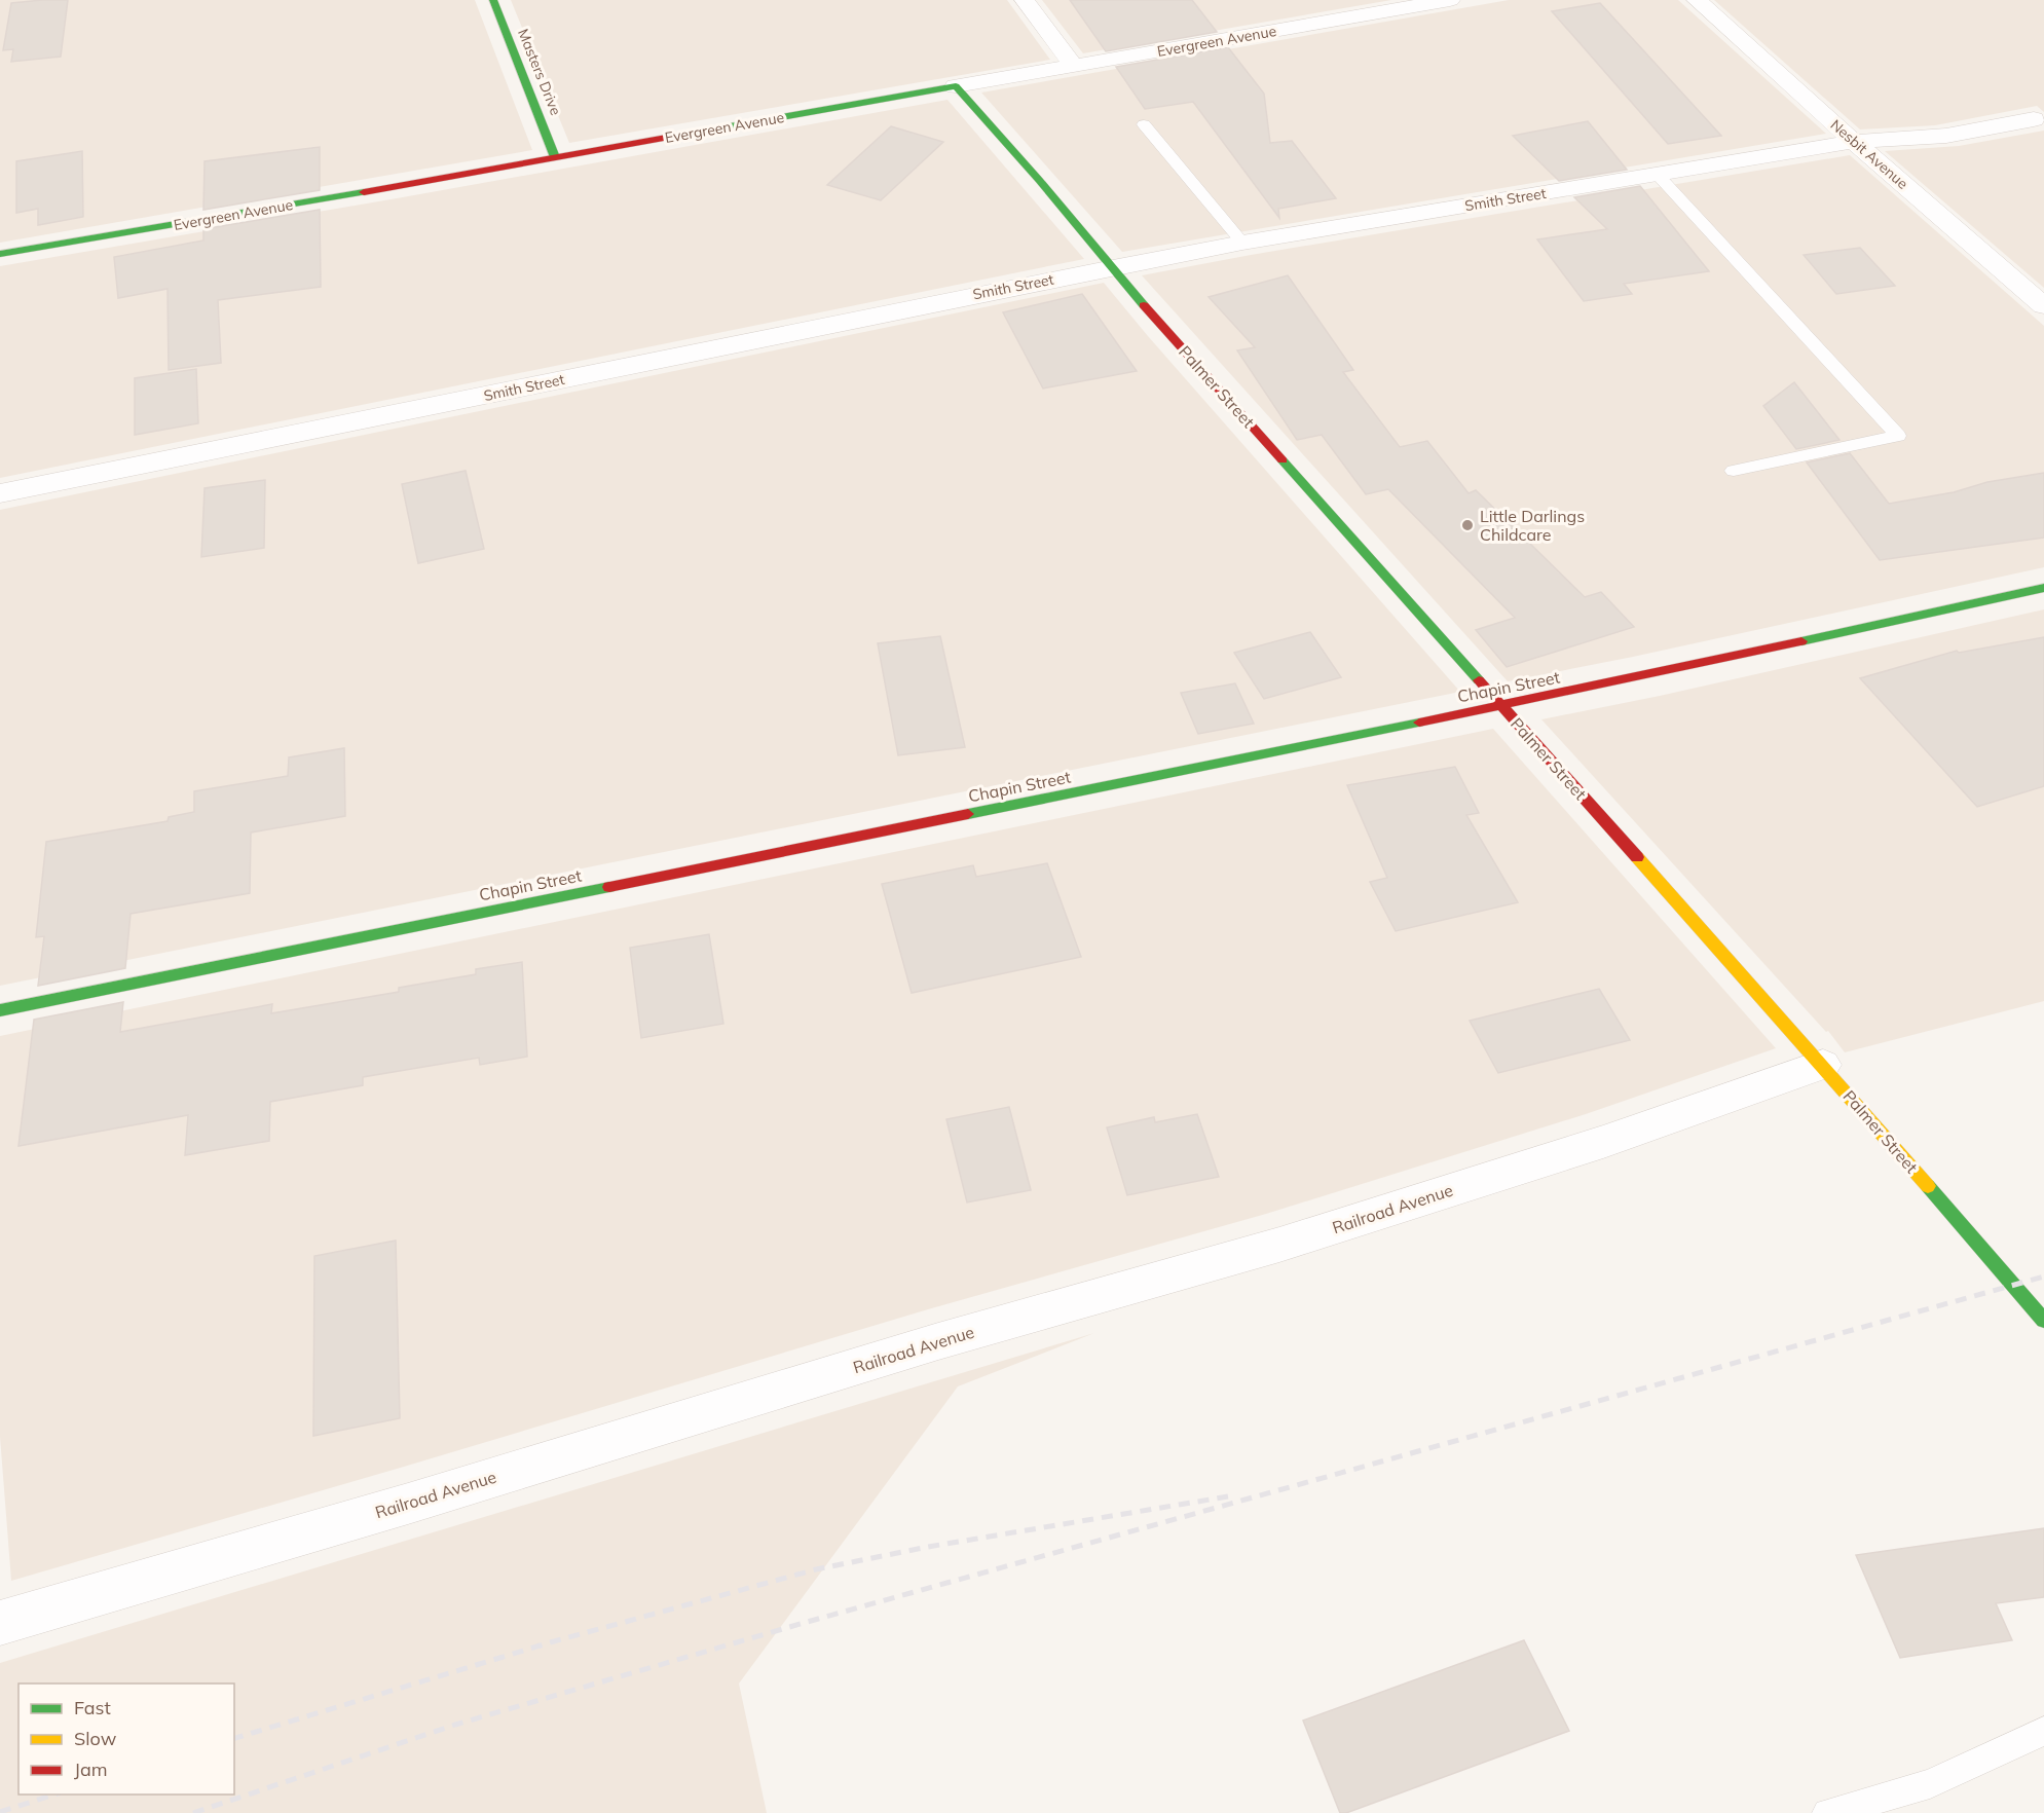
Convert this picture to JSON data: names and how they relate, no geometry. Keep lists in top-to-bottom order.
{
  "streets": {
    "street": [
      "Evergreen Avenue",
      "Masters Drive",
      "Nesbit Avenue",
      "Smith Street",
      "Palmer Street",
      "Chapin Street",
      "Railroad Avenue"
    ]
  },
  "crossings": [
    ["Evergreen Avenue", "Masters Drive"],
    ["Evergreen Avenue", "Palmer Street"],
    ["Nesbit Avenue", "Smith Street"],
    ["Smith Street", "Palmer Street"],
    ["Palmer Street", "Chapin Street"],
    ["Palmer Street", "Railroad Avenue"]
  ],
  "places": ["Little Darlings Childcare"],
  "legend": ["Fast", "Slow", "Jam"]
}
